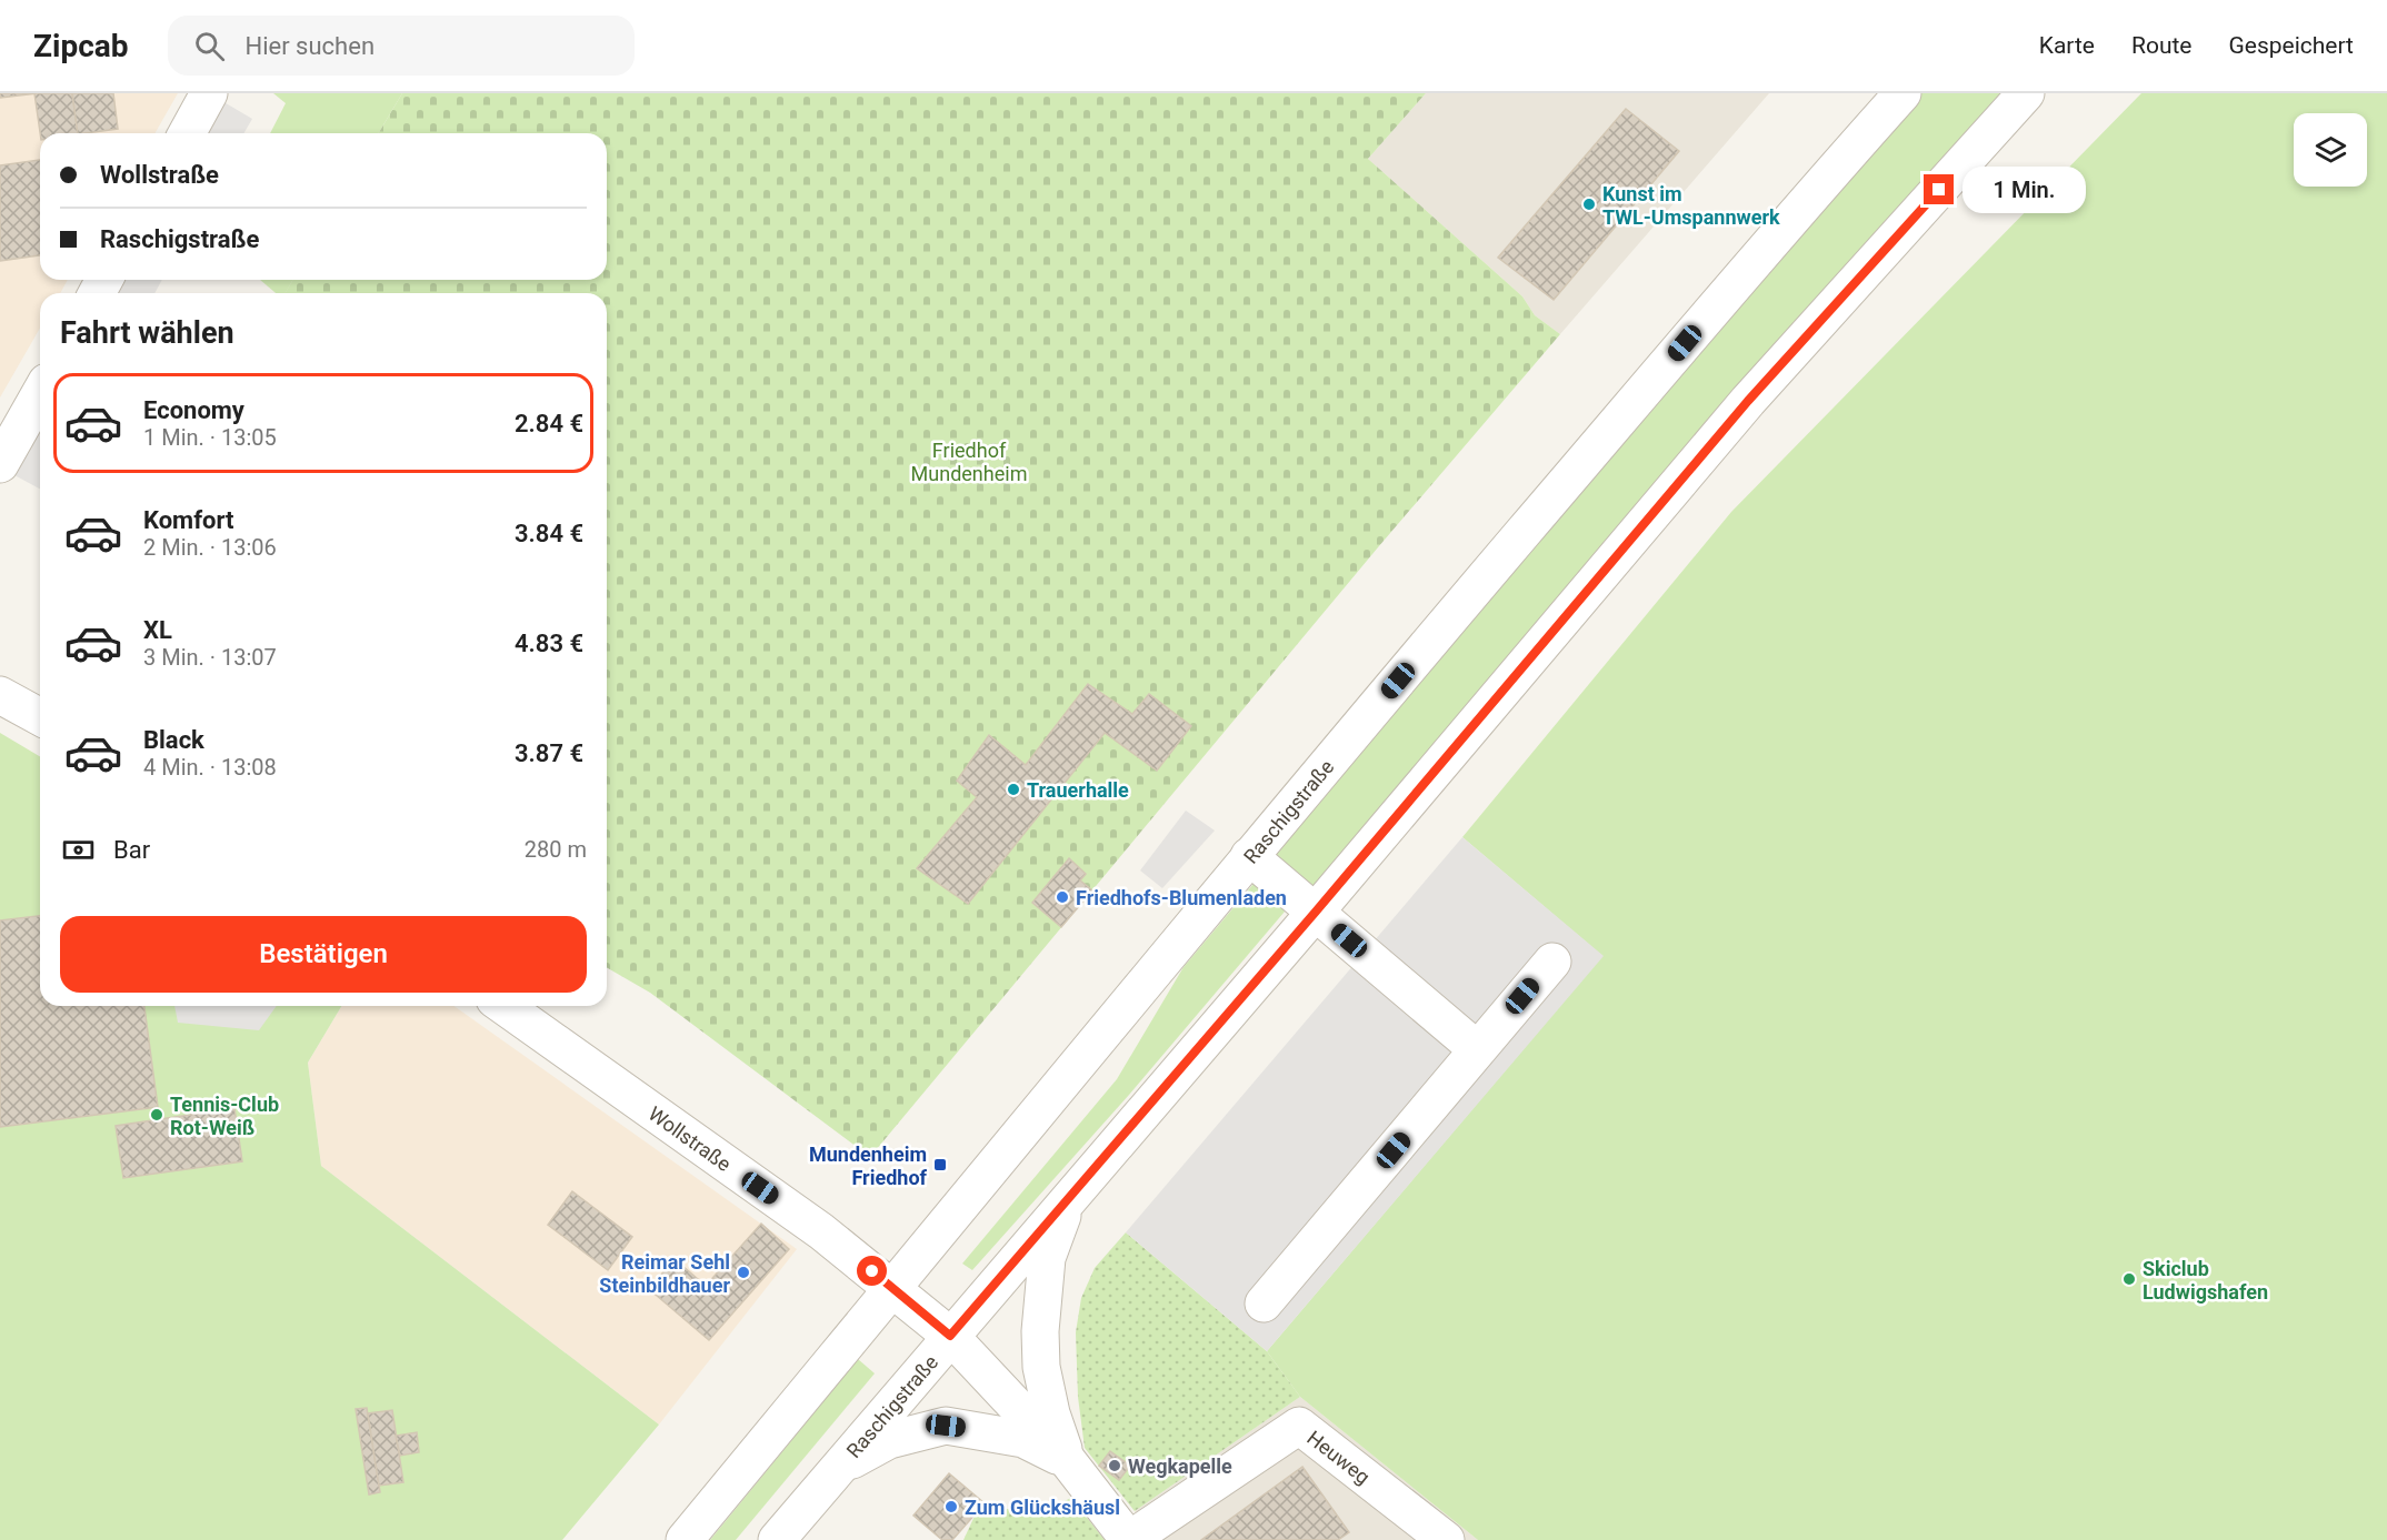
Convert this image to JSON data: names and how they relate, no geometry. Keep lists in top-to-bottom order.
{
  "streets": {
    "street": ["Raschigstraße", "Wollstraße", "Heuweg"]
  },
  "crossings": [
    ["Raschigstraße", "Wollstraße"],
    ["Wollstraße", "Heuweg"]
  ],
  "parks": ["Friedhof Mundenheim"],
  "places": {
    "other": [
      "Kunst im TWL-Umspannwerk",
      "Trauerhalle",
      "Friedhofs-Blumenladen",
      "Tennis-Club Rot-Weiß",
      "Reimar Sehl Steinbildhauer",
      "Skiclub Ludwigshafen",
      "Wegkapelle",
      "Zum Glückshäusl"
    ],
    "transit": ["Mundenheim Friedhof"]
  },
  "page": {
    "header": "Zipcab",
    "search": "Hier suchen",
    "nav": ["Karte", "Route", "Gespeichert"],
    "banner": ["Wollstraße", "Raschigstraße"],
    "bubble": "1 Min.",
    "heading": "Fahrt wählen",
    "list": [
      {
        "name": "Economy",
        "note": "1 Min. · 13:05",
        "value": "2.84 €"
      },
      {
        "name": "Komfort",
        "note": "2 Min. · 13:06",
        "value": "3.84 €"
      },
      {
        "name": "XL",
        "note": "3 Min. · 13:07",
        "value": "4.83 €"
      },
      {
        "name": "Black",
        "note": "4 Min. · 13:08",
        "value": "3.87 €"
      }
    ],
    "pay": ["Bar", "280 m"],
    "buttons": "Bestätigen"
  }
}
